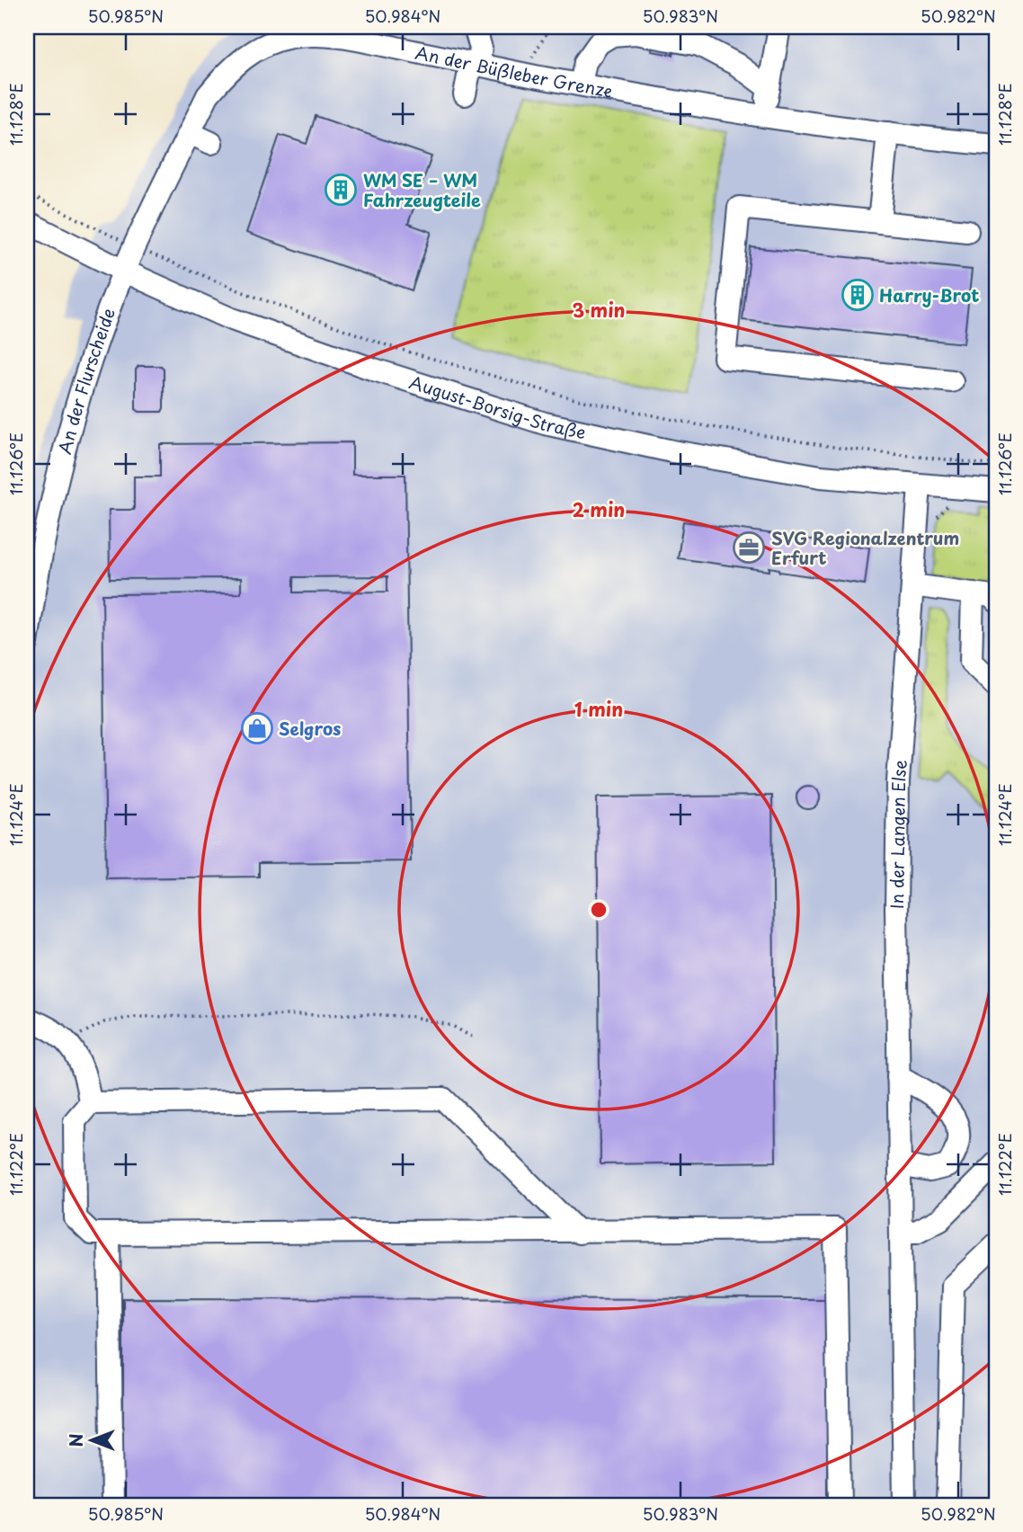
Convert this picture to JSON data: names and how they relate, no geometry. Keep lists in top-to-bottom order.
{
  "streets": {
    "street": [
      "An der Büßleber Grenze",
      "An der Flurscheide",
      "August-Borsig-Straße",
      "In der Langen Else"
    ]
  },
  "crossings": [
    ["An der Büßleber Grenze", "An der Flurscheide"],
    ["An der Büßleber Grenze", "August-Borsig-Straße"],
    ["An der Flurscheide", "August-Borsig-Straße"],
    ["August-Borsig-Straße", "In der Langen Else"]
  ],
  "places": {
    "building": ["WM SE – WM Fahrzeugteile", "Harry-Brot"],
    "office": ["SVG Regionalzentrum Erfurt"],
    "shop": ["Selgros"]
  },
  "north": "left",
  "coordinates": [
    "50.985°N",
    "50.984°N",
    "50.983°N",
    "50.982°N",
    "11.128°E",
    "11.126°E",
    "11.124°E",
    "11.122°E"
  ],
  "rings": ["3 min", "2 min", "1 min"]
}
